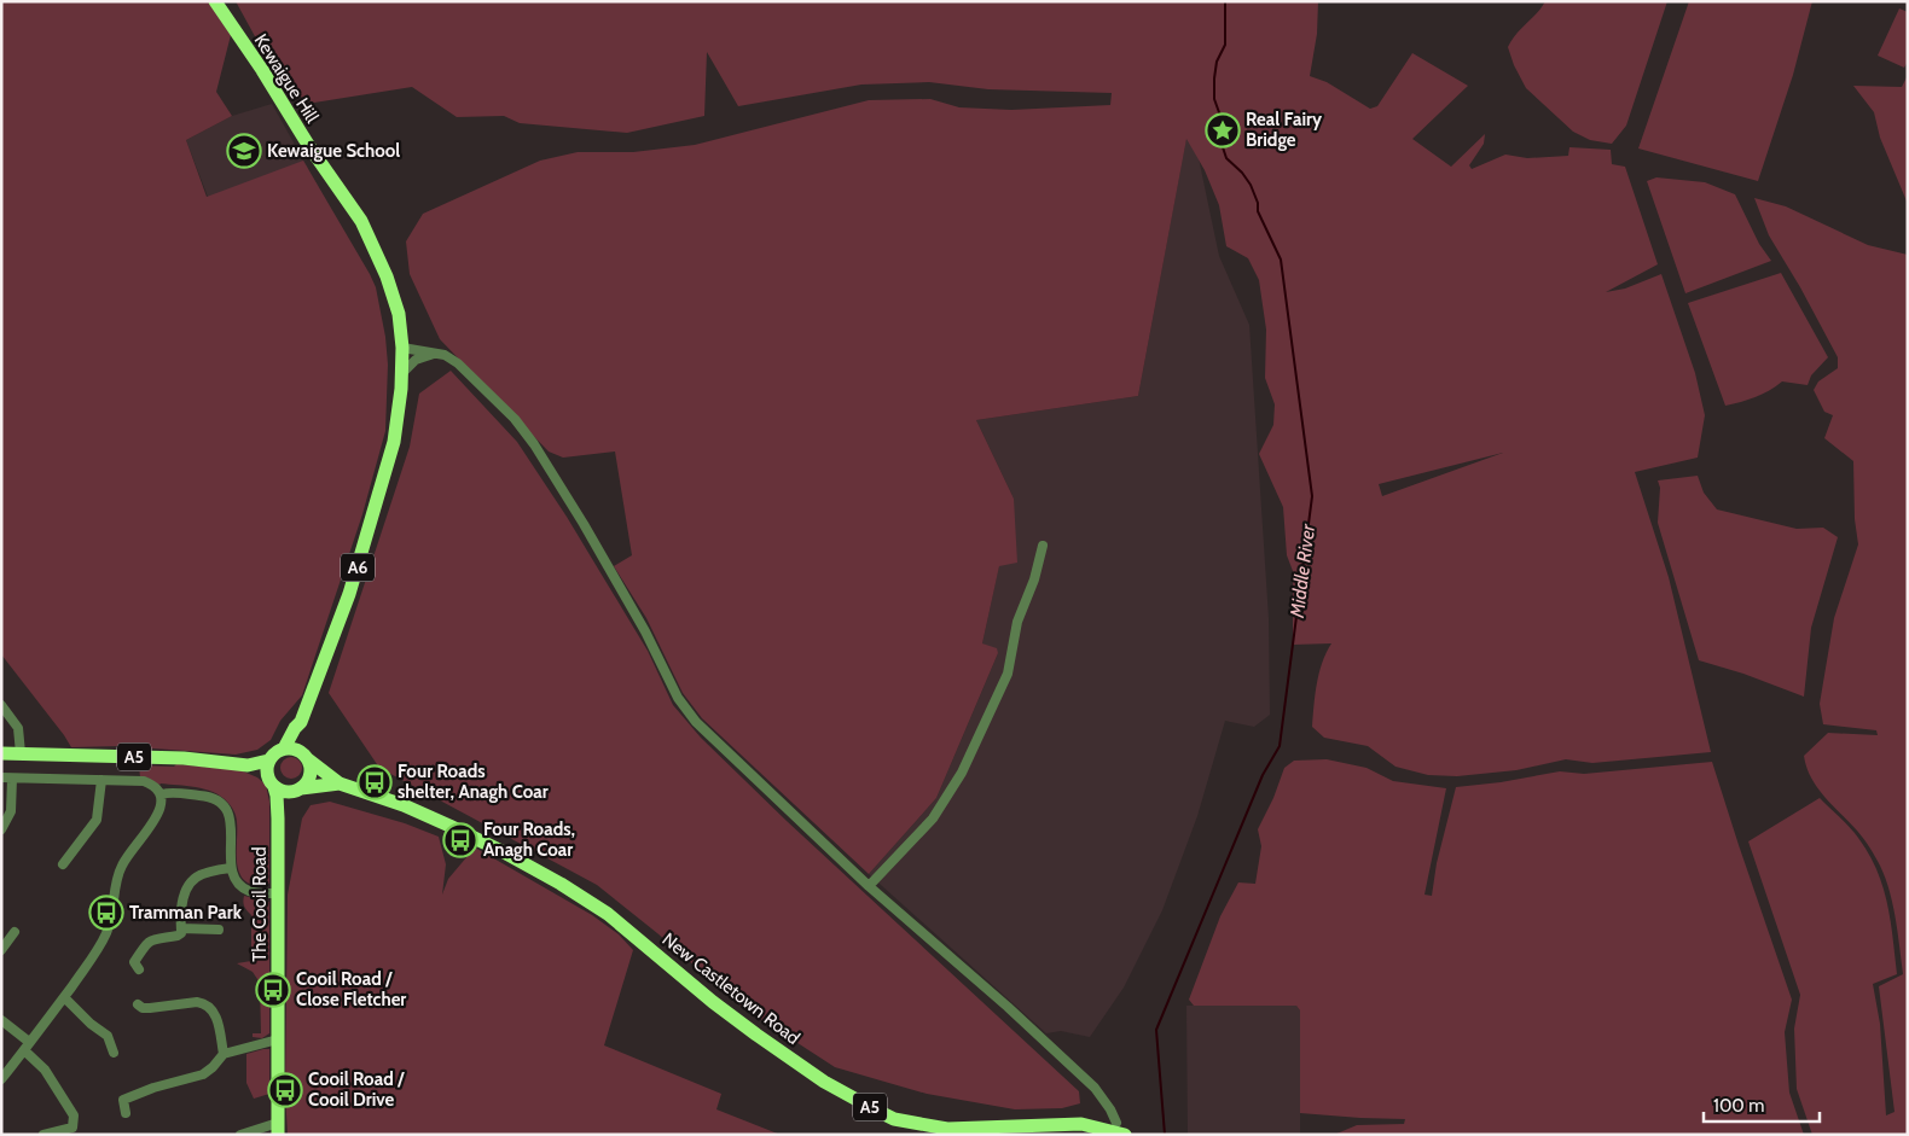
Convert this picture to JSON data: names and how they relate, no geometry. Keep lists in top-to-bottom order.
{
  "streets": {
    "highway": [
      "Kewaigue Hill",
      "A6",
      "A5",
      "The Cooil Road",
      "New Castletown Road"
    ]
  },
  "crossings": [
    ["Kewaigue Hill", "A6"],
    ["A6", "A5"],
    ["A6", "The Cooil Road"],
    ["A5", "The Cooil Road"],
    ["A5", "New Castletown Road"]
  ],
  "water": ["Middle River"],
  "places": {
    "place": ["Real Fairy Bridge"],
    "school or university": ["Kewaigue School"],
    "bus stop": [
      "Four Roads shelter, Anagh Coar",
      "Four Roads, Anagh Coar",
      "Tramman Park",
      "Cooil Road / Close Fletcher",
      "Cooil Road / Cooil Drive"
    ]
  },
  "scale_bar": "100 m"
}
